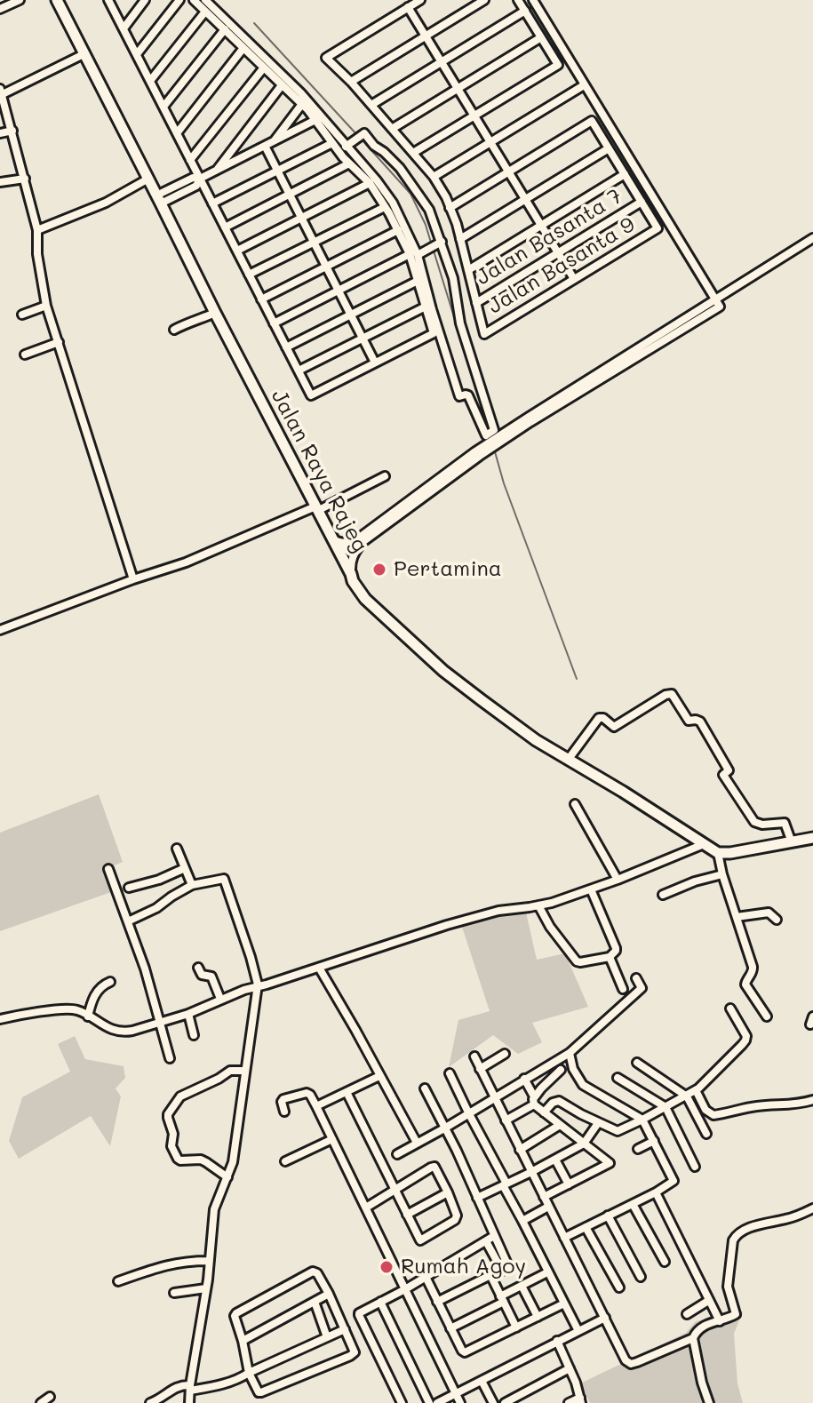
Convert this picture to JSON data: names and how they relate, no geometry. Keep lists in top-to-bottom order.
{
  "streets": {
    "main road": ["Jalan Raya Rajeg"],
    "street": ["Jalan Basanta 7", "Jalan Basanta 9"]
  },
  "crossings": [
    ["Jalan Basanta 7", "Jalan Basanta 9"]
  ],
  "places": ["Pertamina", "Rumah Agoy"]
}
